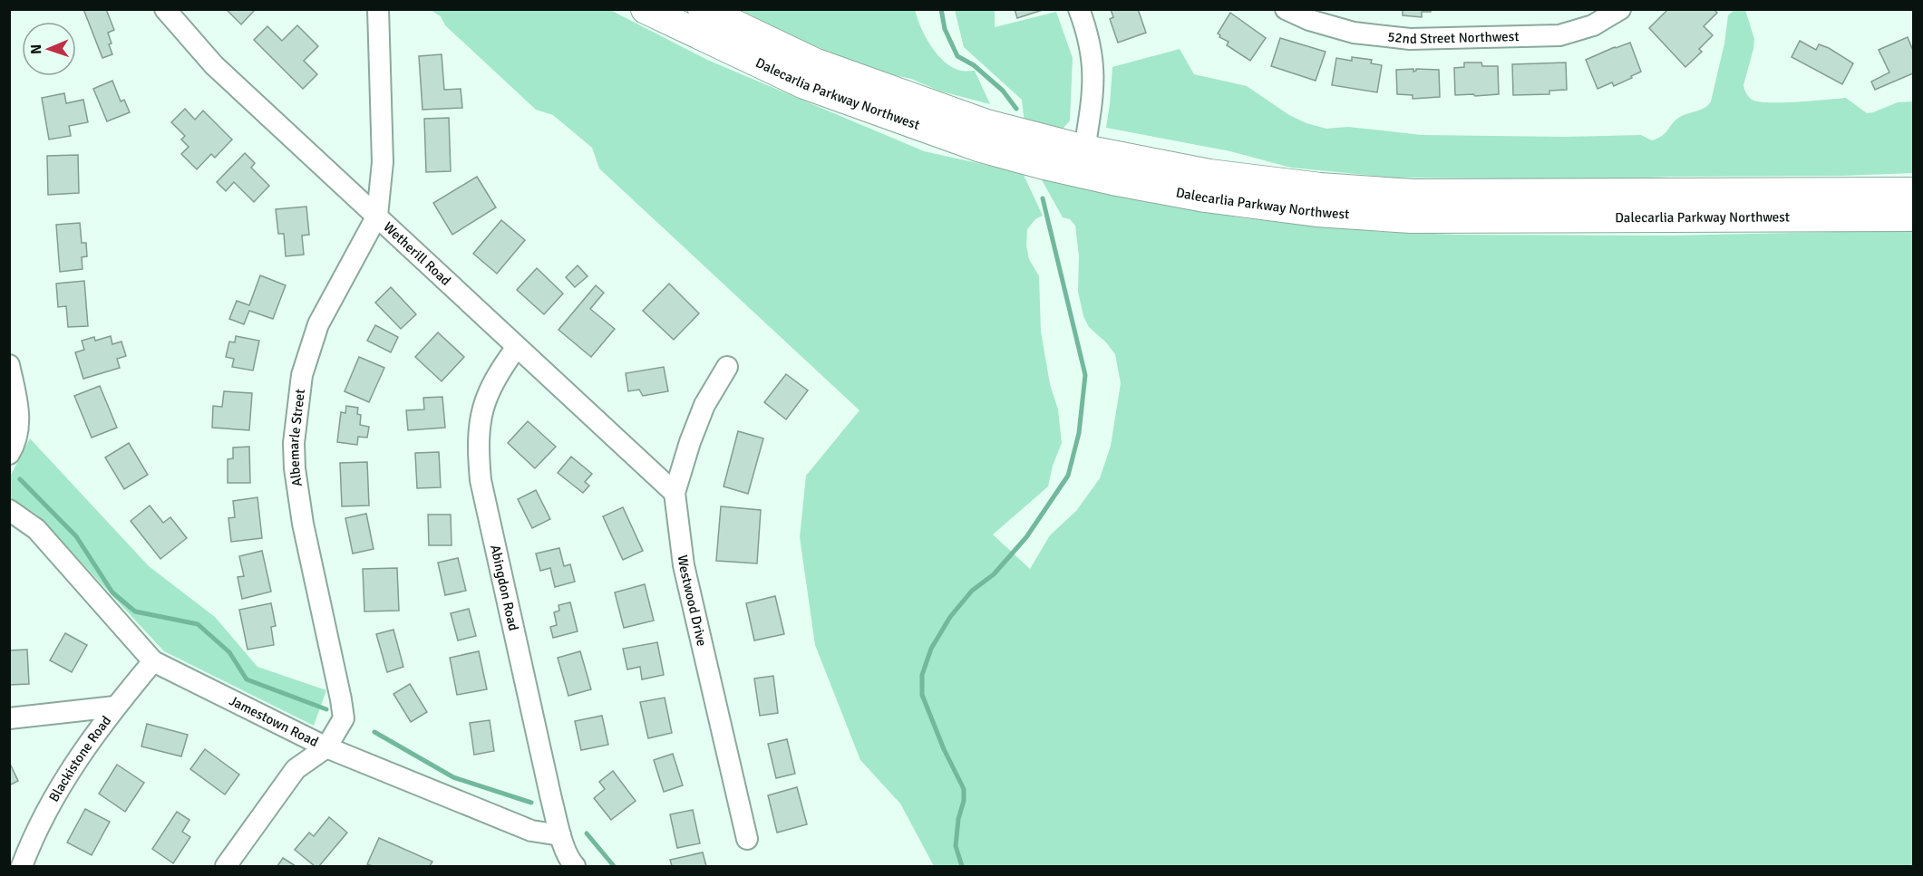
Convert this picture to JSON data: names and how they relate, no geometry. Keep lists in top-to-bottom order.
{
  "streets": {
    "main road": ["Dalecarlia Parkway Northwest"],
    "street": [
      "52nd Street Northwest",
      "Wetherill Road",
      "Albemarle Street",
      "Abingdon Road",
      "Westwood Drive",
      "Jamestown Road",
      "Blackistone Road"
    ]
  },
  "crossings": [
    ["Wetherill Road", "Albemarle Street"],
    ["Wetherill Road", "Abingdon Road"],
    ["Wetherill Road", "Westwood Drive"],
    ["Albemarle Street", "Jamestown Road"],
    ["Abingdon Road", "Jamestown Road"],
    ["Jamestown Road", "Blackistone Road"]
  ],
  "north": "left"
}
